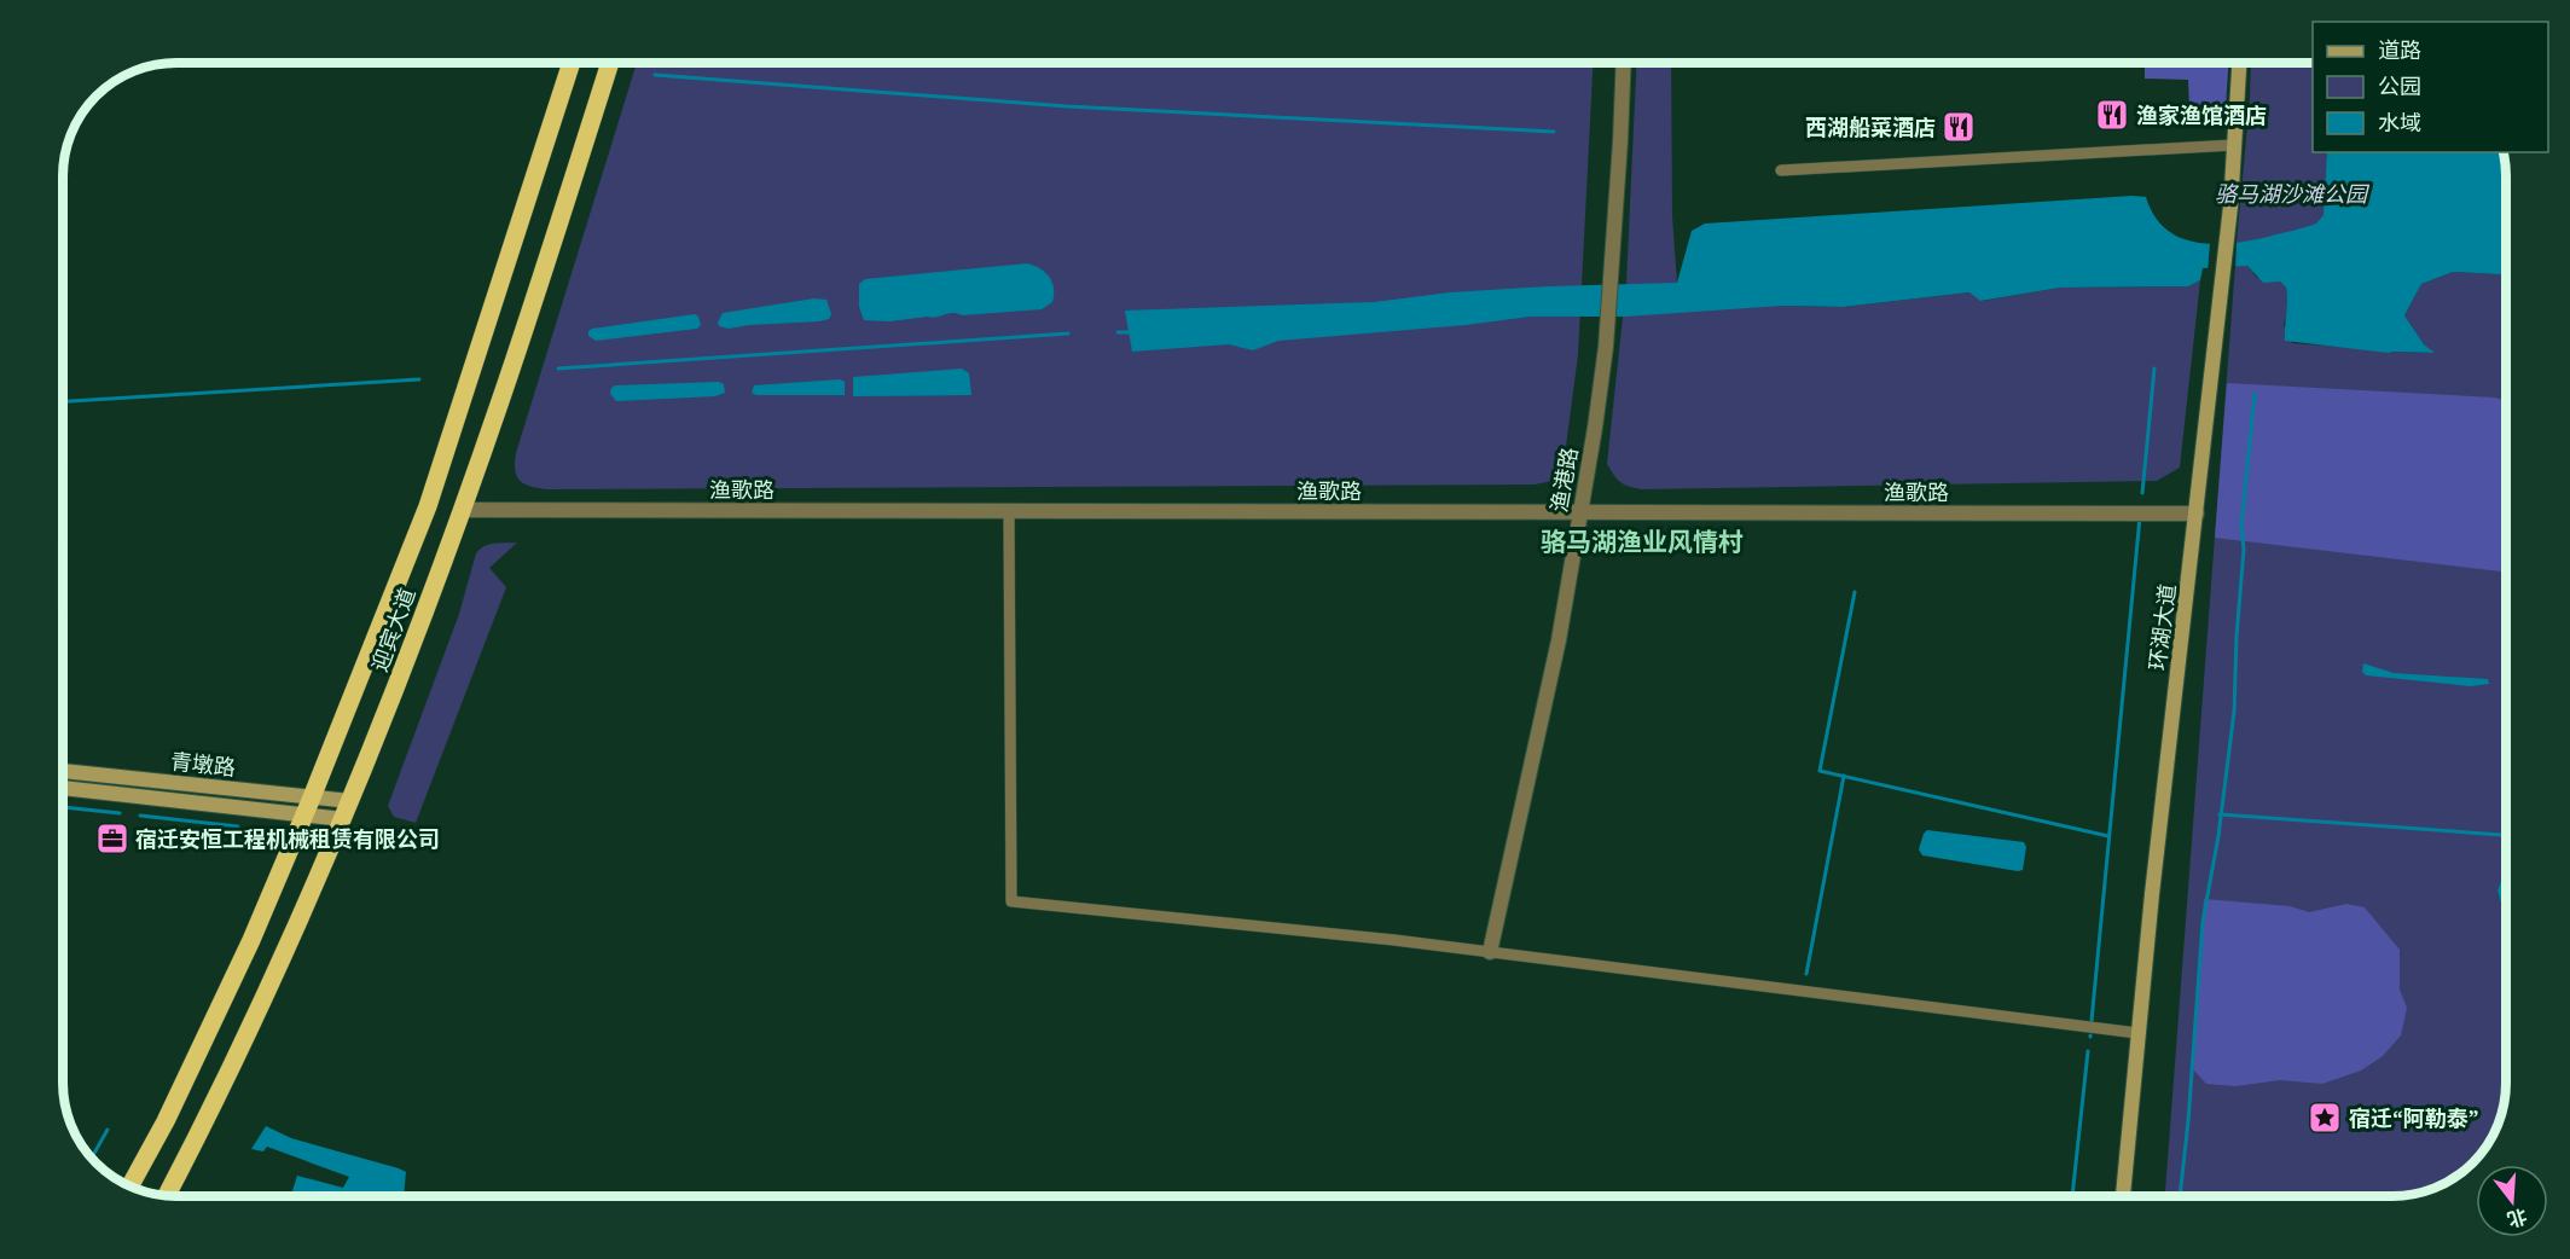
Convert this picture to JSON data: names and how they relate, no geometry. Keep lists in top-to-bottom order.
{
  "streets": {
    "highway": ["迎宾大道"],
    "main road": ["环湖大道", "青墩路"],
    "street": ["渔港路", "渔歌路"]
  },
  "crossings": [
    ["渔港路", "渔歌路"],
    ["渔歌路", "环湖大道"],
    ["渔歌路", "迎宾大道"],
    ["迎宾大道", "青墩路"]
  ],
  "districts": ["骆马湖渔业风情村"],
  "parks": ["骆马湖沙滩公园"],
  "places": {
    "restaurant": ["渔家渔馆酒店", "西湖船菜酒店"],
    "office": ["宿迁安恒工程机械租赁有限公司"],
    "place": ["宿迁“阿勒泰”"]
  },
  "legend": ["道路", "公园", "水域"],
  "north": "bottom"
}
